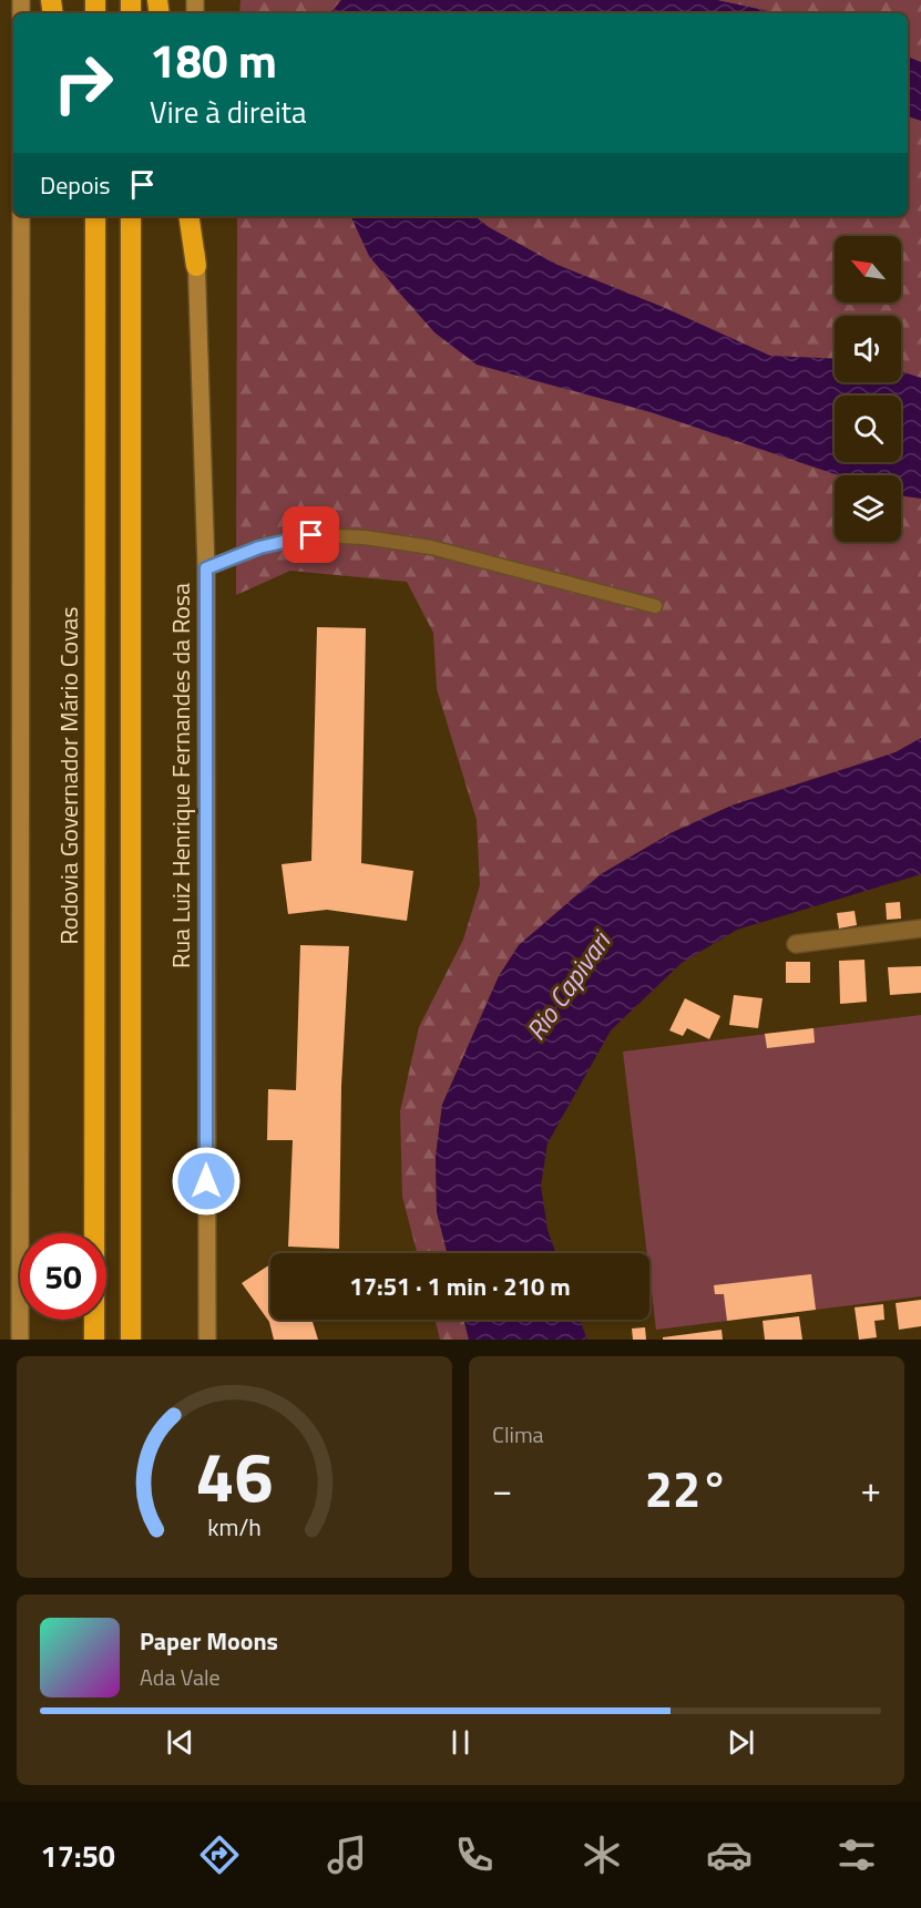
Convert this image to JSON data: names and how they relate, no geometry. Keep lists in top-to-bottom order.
{
  "streets": {
    "highway": ["Rodovia Governador Mário Covas"],
    "main road": ["Rua Luiz Henrique Fernandes da Rosa"]
  },
  "water": ["Rio Capivari"],
  "north": "top left",
  "page": {
    "turn": ["180 m", "Vire à direita"],
    "then": "Depois",
    "limit": "50",
    "trip": "17:51 · 1 min · 210 m",
    "tile": "Clima",
    "heat": ["−", "22°", "+"],
    "song": ["Paper Moons", "Ada Vale"],
    "tabs": "17:50",
    "gauge": ["46", "km/h"]
  }
}
